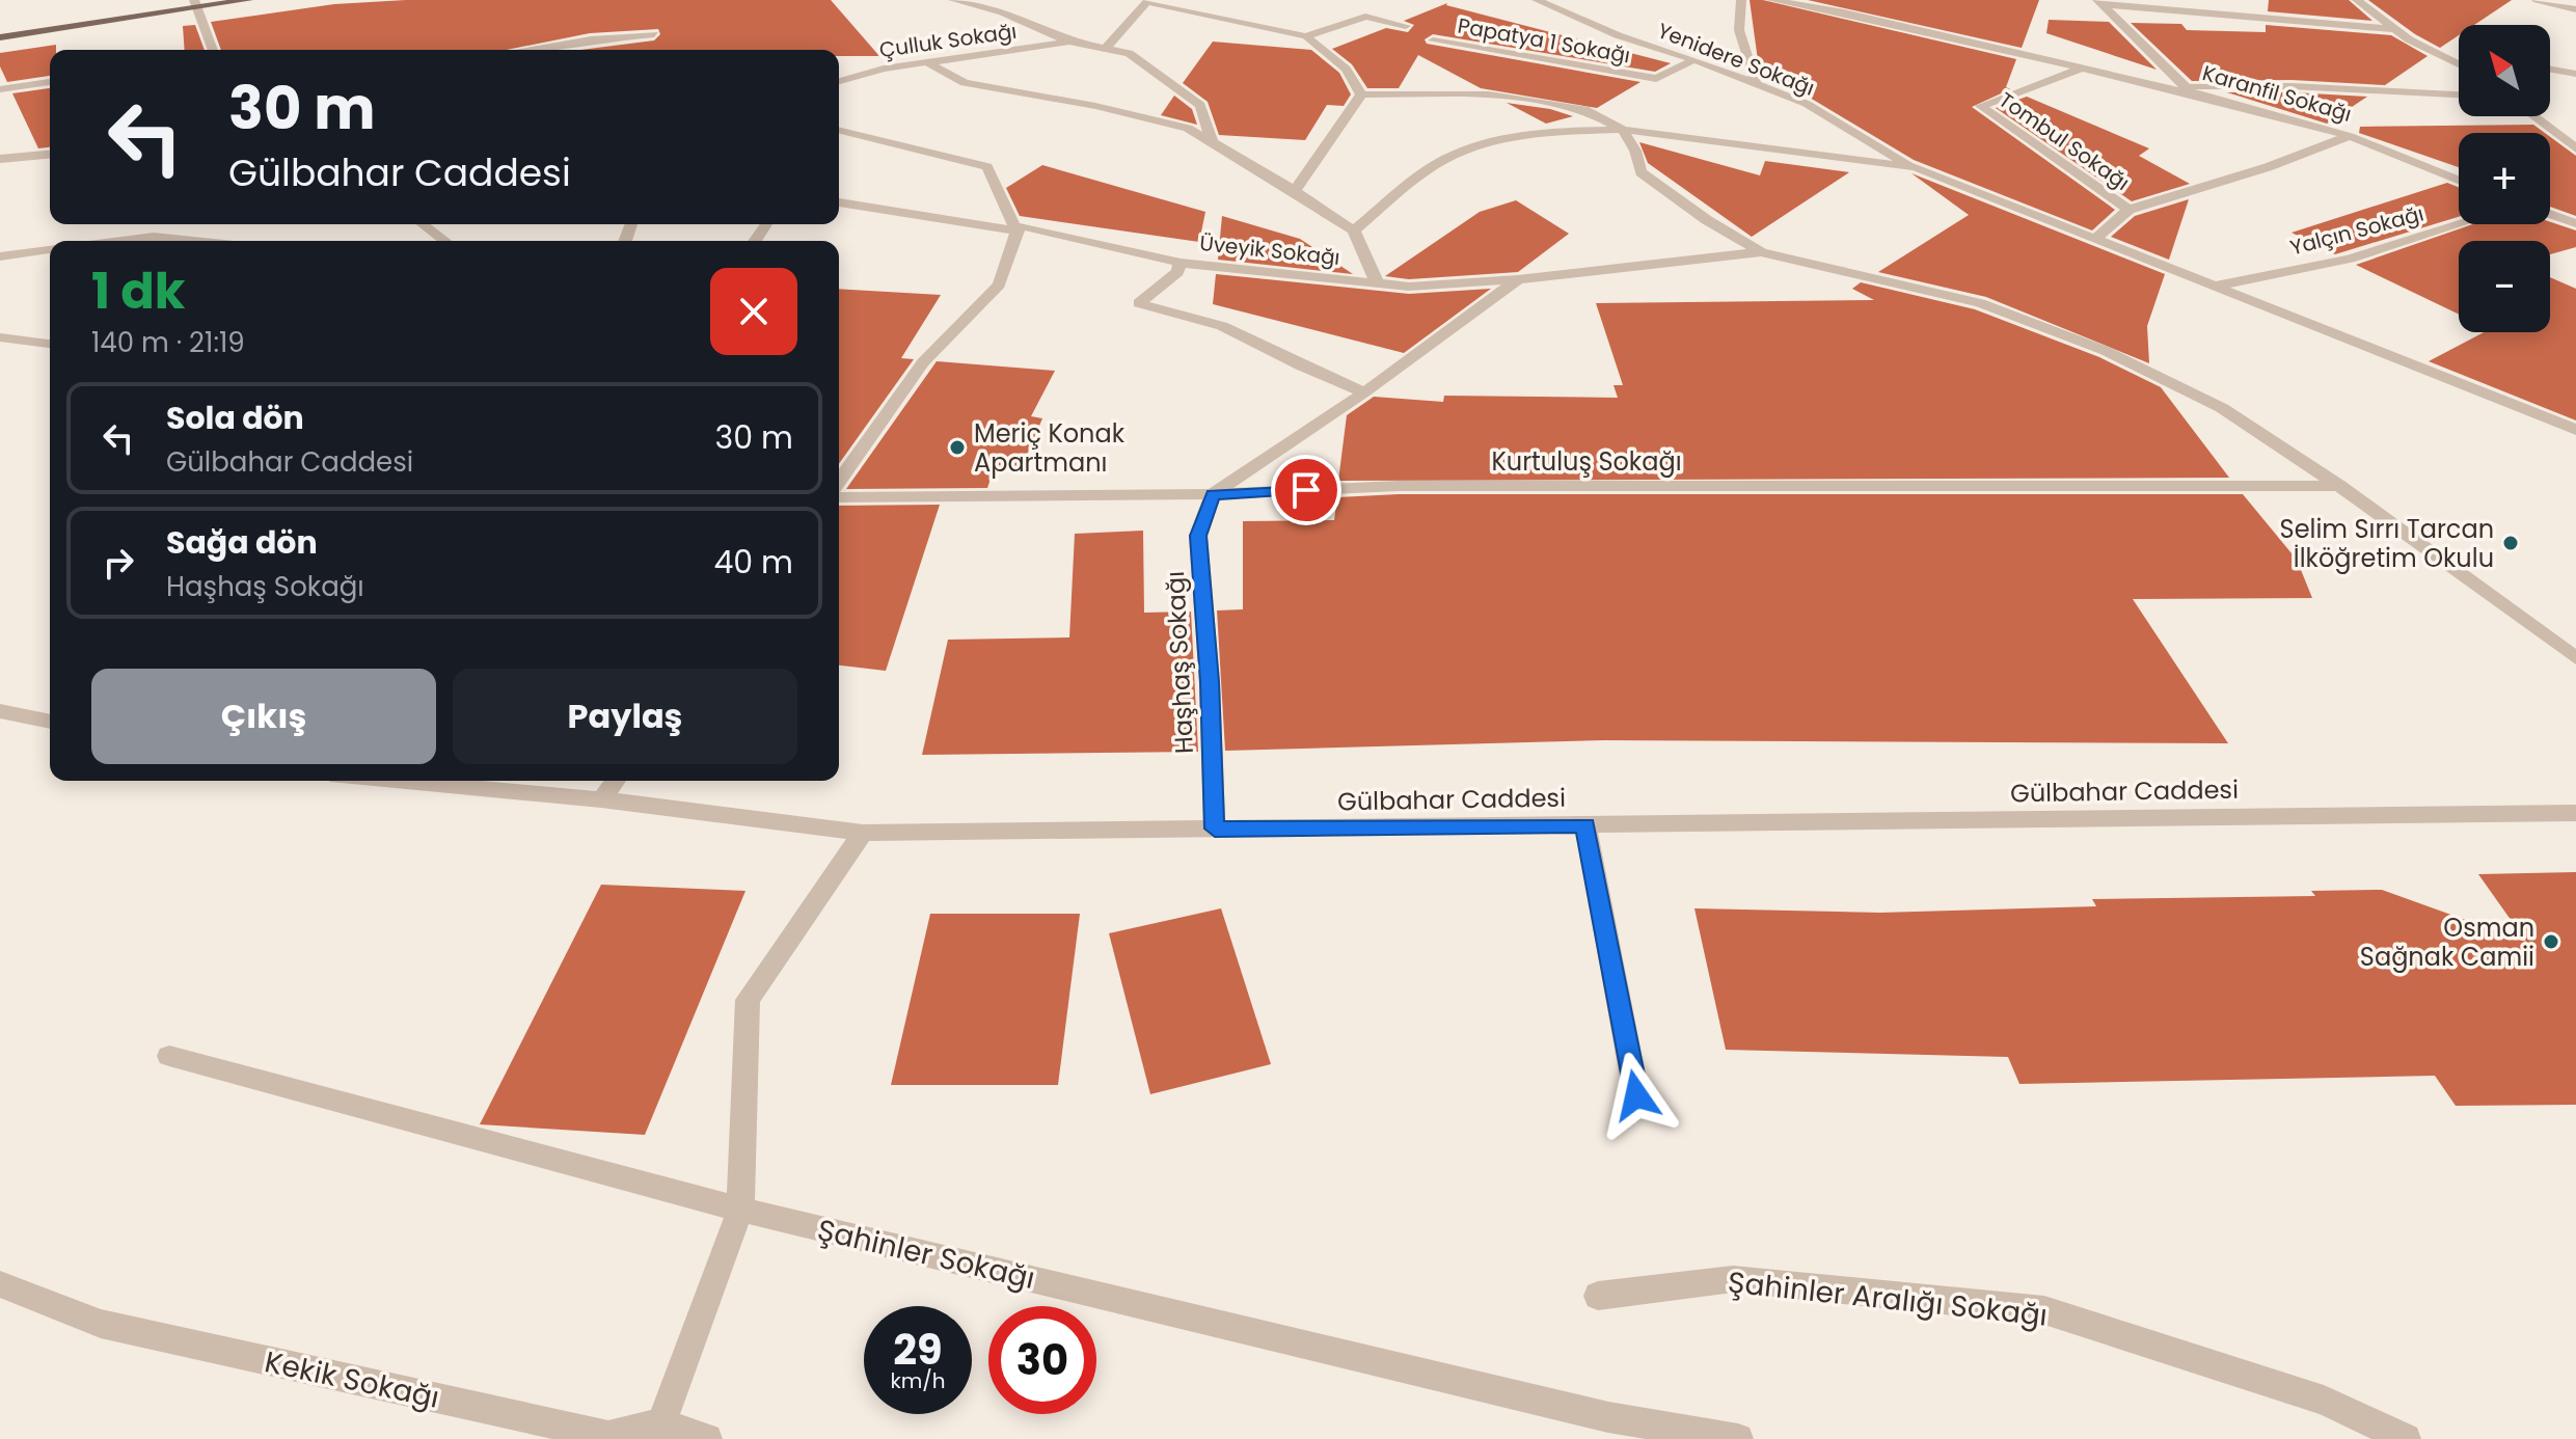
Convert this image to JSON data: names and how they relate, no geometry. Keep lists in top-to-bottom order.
{
  "streets": {
    "street": [
      "Çulluk Sokağı",
      "Papatya 1 Sokağı",
      "Yenidere Sokağı",
      "Karanfil Sokağı",
      "Tombul Sokağı",
      "Yalçın Sokağı",
      "Üveyik Sokağı",
      "Kurtuluş Sokağı",
      "Haşhaş Sokağı",
      "Gülbahar Caddesi",
      "Şahinler Sokağı",
      "Şahinler Aralığı Sokağı",
      "Kekik Sokağı"
    ]
  },
  "crossings": [
    ["Papatya 1 Sokağı", "Yenidere Sokağı"],
    ["Kurtuluş Sokağı", "Haşhaş Sokağı"],
    ["Haşhaş Sokağı", "Gülbahar Caddesi"]
  ],
  "places": ["Meriç Konak Apartmanı", "Selim Sırrı Tarcan İlköğretim Okulu", "Osman Sağnak Camii"],
  "north": "top left",
  "page": {
    "map_buttons": ["+", "−"],
    "turn": ["30 m", "Gülbahar Caddesi"],
    "heading": ["1 dk", "140 m · 21:19"],
    "list": [
      {
        "name": "Sola dön",
        "note": "Gülbahar Caddesi",
        "value": "30 m"
      },
      {
        "name": "Sağa dön",
        "note": "Haşhaş Sokağı",
        "value": "40 m"
      }
    ],
    "buttons": ["Çıkış", "Paylaş"],
    "speed": "29 km/h",
    "limit": "30"
  }
}
